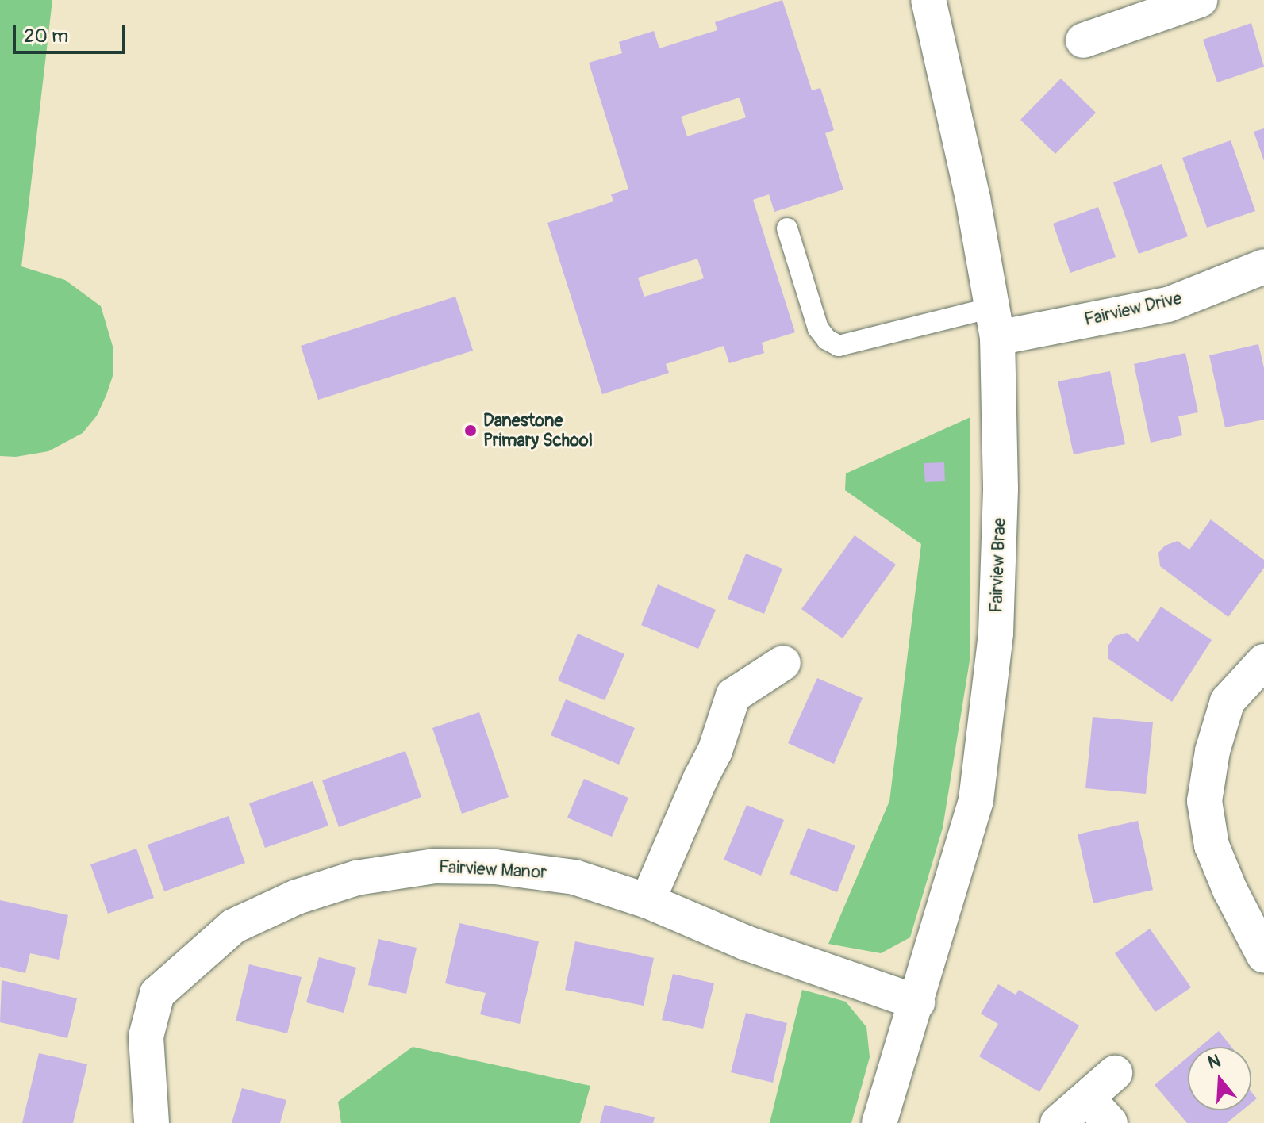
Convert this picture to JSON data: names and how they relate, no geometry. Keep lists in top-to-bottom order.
{
  "streets": {
    "street": ["Fairview Drive", "Fairview Brae", "Fairview Manor"]
  },
  "crossings": [
    ["Fairview Drive", "Fairview Brae"],
    ["Fairview Brae", "Fairview Manor"]
  ],
  "places": ["Danestone Primary School"],
  "scale_bar": "20 m",
  "north": "top"
}
